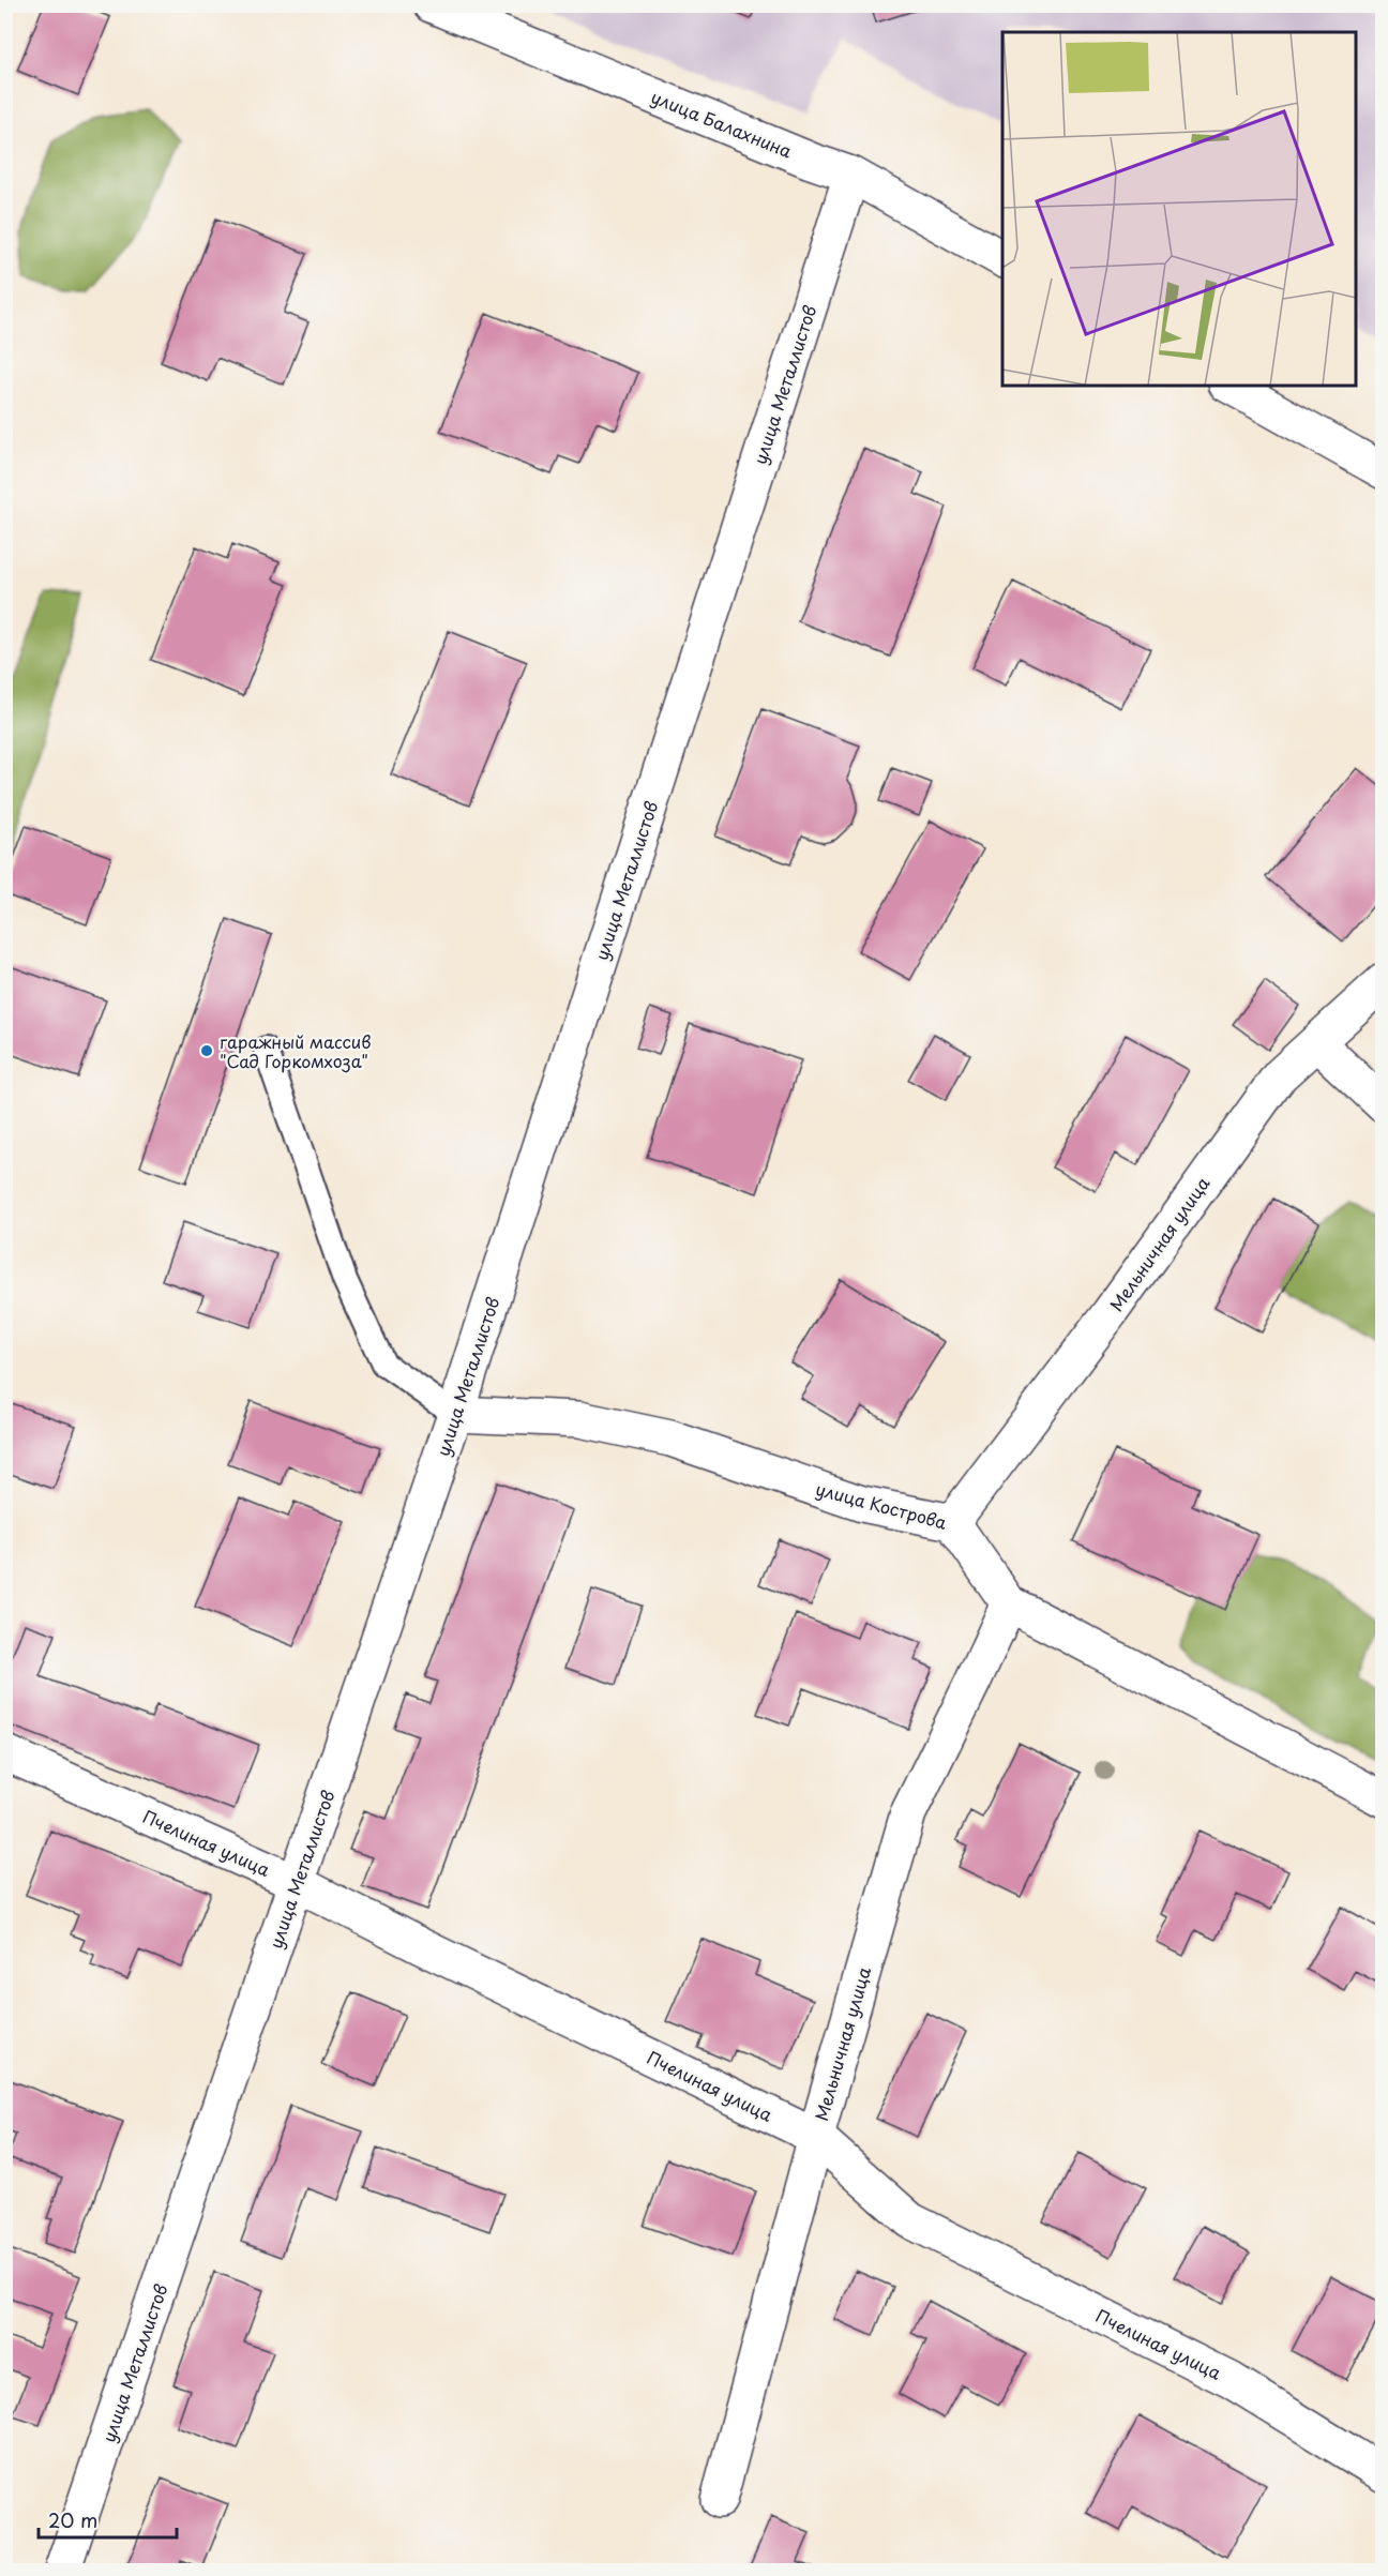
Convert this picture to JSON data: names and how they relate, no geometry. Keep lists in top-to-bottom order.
{
  "streets": {
    "street": [
      "улица Балахнина",
      "улица Металлистов",
      "Мельничная улица",
      "улица Кострова",
      "Пчелиная улица"
    ]
  },
  "crossings": [
    ["улица Балахнина", "улица Металлистов"],
    ["улица Металлистов", "улица Кострова"],
    ["улица Металлистов", "Пчелиная улица"],
    ["Мельничная улица", "улица Кострова"],
    ["Мельничная улица", "Пчелиная улица"]
  ],
  "places": ["гаражный массив \"Сад Горкомхоза\""],
  "scale_bar": "20 m"
}
